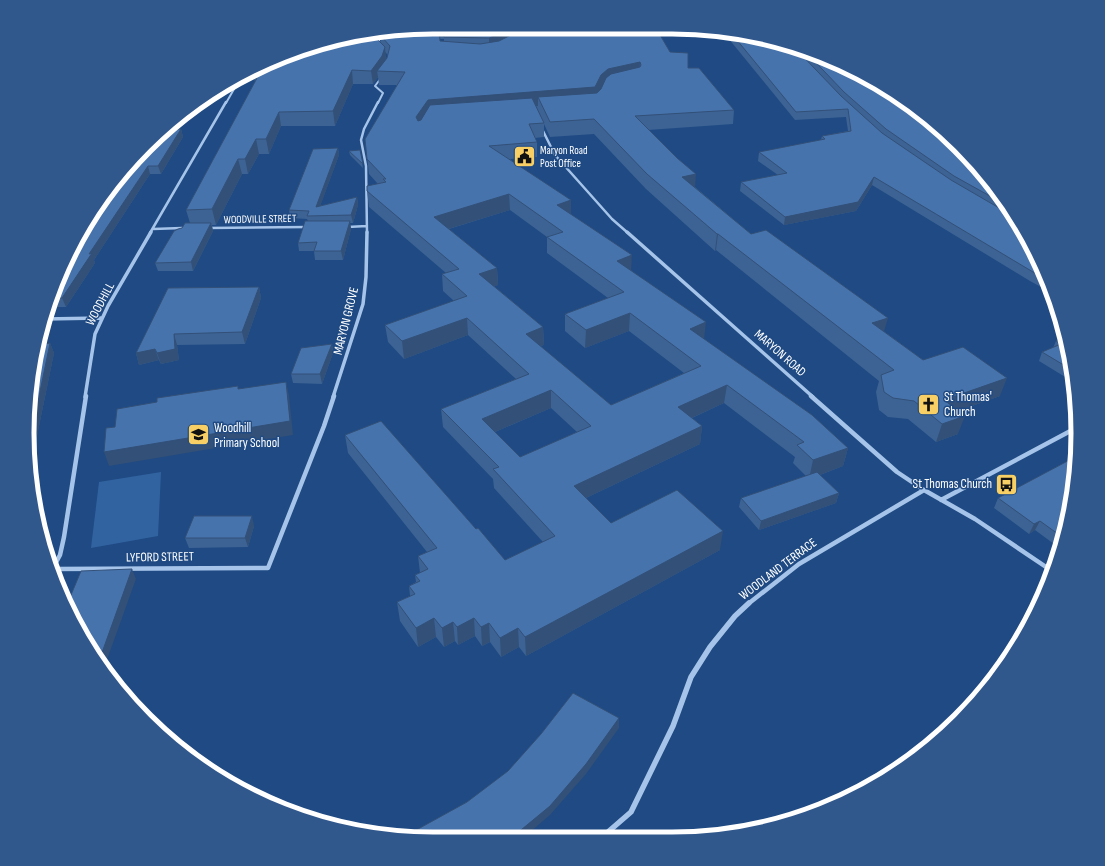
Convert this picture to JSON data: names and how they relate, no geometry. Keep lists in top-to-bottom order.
{
  "streets": {
    "street": [
      "WOODVILLE STREET",
      "WOODHILL",
      "MARYON GROVE",
      "MARYON ROAD",
      "LYFORD STREET",
      "WOODLAND TERRACE"
    ]
  },
  "crossings": [
    ["MARYON GROVE", "LYFORD STREET"],
    ["MARYON ROAD", "WOODLAND TERRACE"]
  ],
  "places": {
    "public building": ["Maryon Road Post Office"],
    "church": ["St Thomas' Church"],
    "school or university": ["Woodhill Primary School"],
    "bus stop": ["St Thomas Church"]
  }
}
